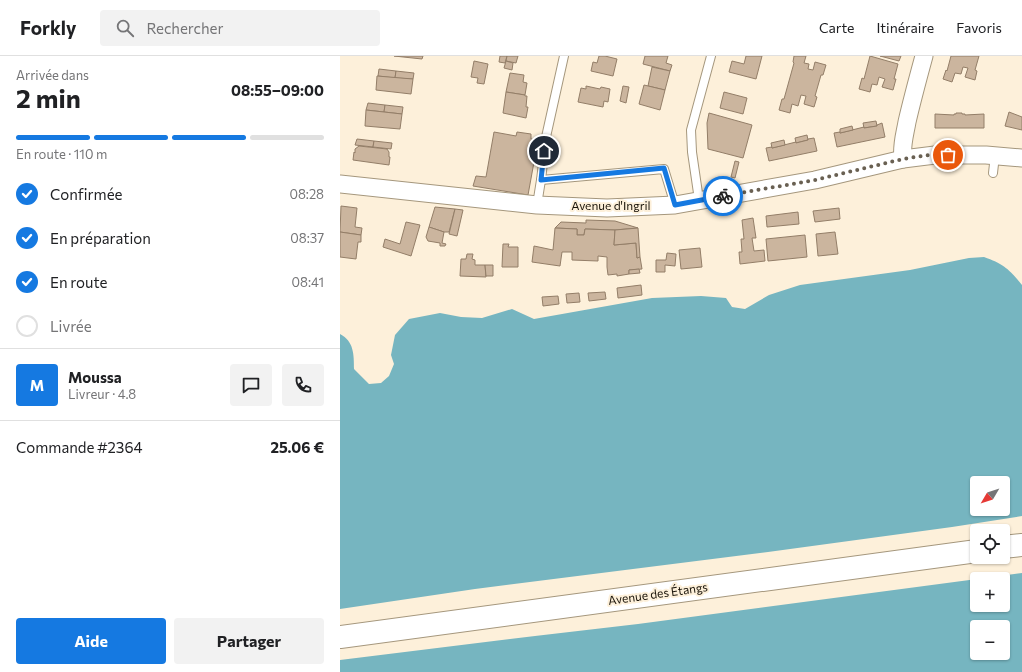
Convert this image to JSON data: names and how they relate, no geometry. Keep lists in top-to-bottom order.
{
  "streets": {
    "street": ["Avenue d'Ingril", "Avenue des Étangs"]
  },
  "north": "bottom left",
  "page": {
    "header": "Forkly",
    "search": "Rechercher",
    "nav": ["Carte", "Itinéraire", "Favoris"],
    "heading": ["2 min", "Arrivée dans", "08:55–09:00"],
    "panel": [
      "Moussa",
      "Livreur · 4.8",
      "Commande #2364",
      "25.06 €"
    ],
    "bar": "En route · 110 m",
    "list": [
      ["Confirmée", "08:28"],
      ["En préparation", "08:37"],
      ["En route", "08:41"],
      "Livrée"
    ],
    "round": "M",
    "map_buttons": ["+", "−"],
    "buttons": ["Aide", "Partager"]
  }
}
